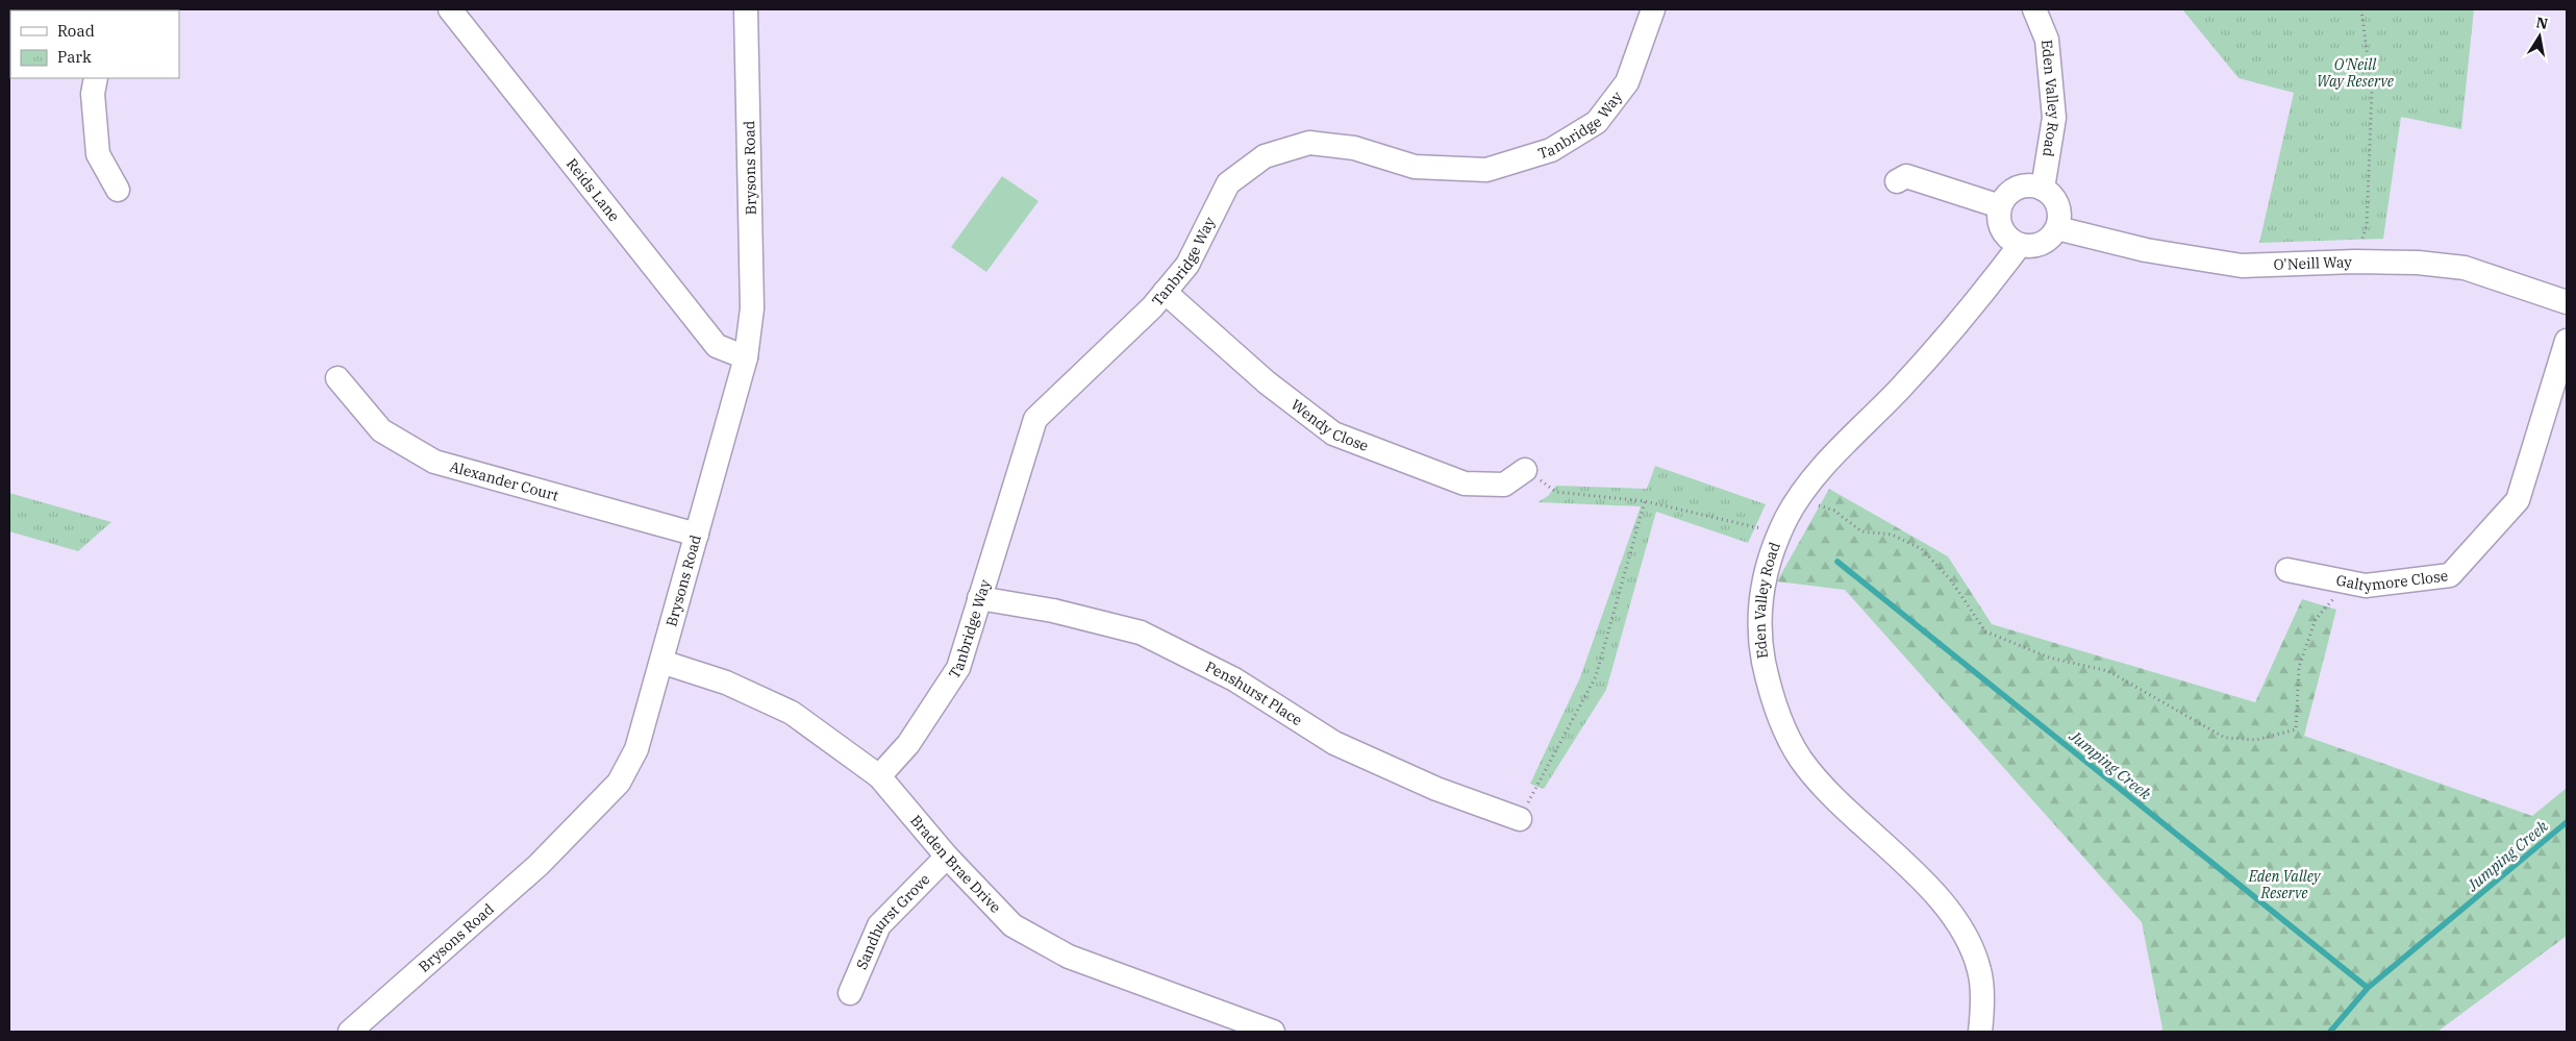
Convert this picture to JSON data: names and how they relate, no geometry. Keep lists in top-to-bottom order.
{
  "streets": {
    "street": [
      "Eden Valley Road",
      "Tanbridge Way",
      "Brysons Road",
      "Reids Lane",
      "O'Neill Way",
      "Wendy Close",
      "Alexander Court",
      "Galtymore Close",
      "Penshurst Place",
      "Braden Brae Drive",
      "Sandhurst Grove"
    ]
  },
  "crossings": [
    ["Eden Valley Road", "O'Neill Way"],
    ["Tanbridge Way", "Wendy Close"],
    ["Tanbridge Way", "Penshurst Place"],
    ["Tanbridge Way", "Braden Brae Drive"],
    ["Brysons Road", "Reids Lane"],
    ["Brysons Road", "Alexander Court"],
    ["Brysons Road", "Braden Brae Drive"],
    ["Braden Brae Drive", "Sandhurst Grove"]
  ],
  "water": ["Jumping Creek"],
  "parks": ["O'Neill Way Reserve", "Eden Valley Reserve"],
  "legend": ["Road", "Park"],
  "north": "top"
}
